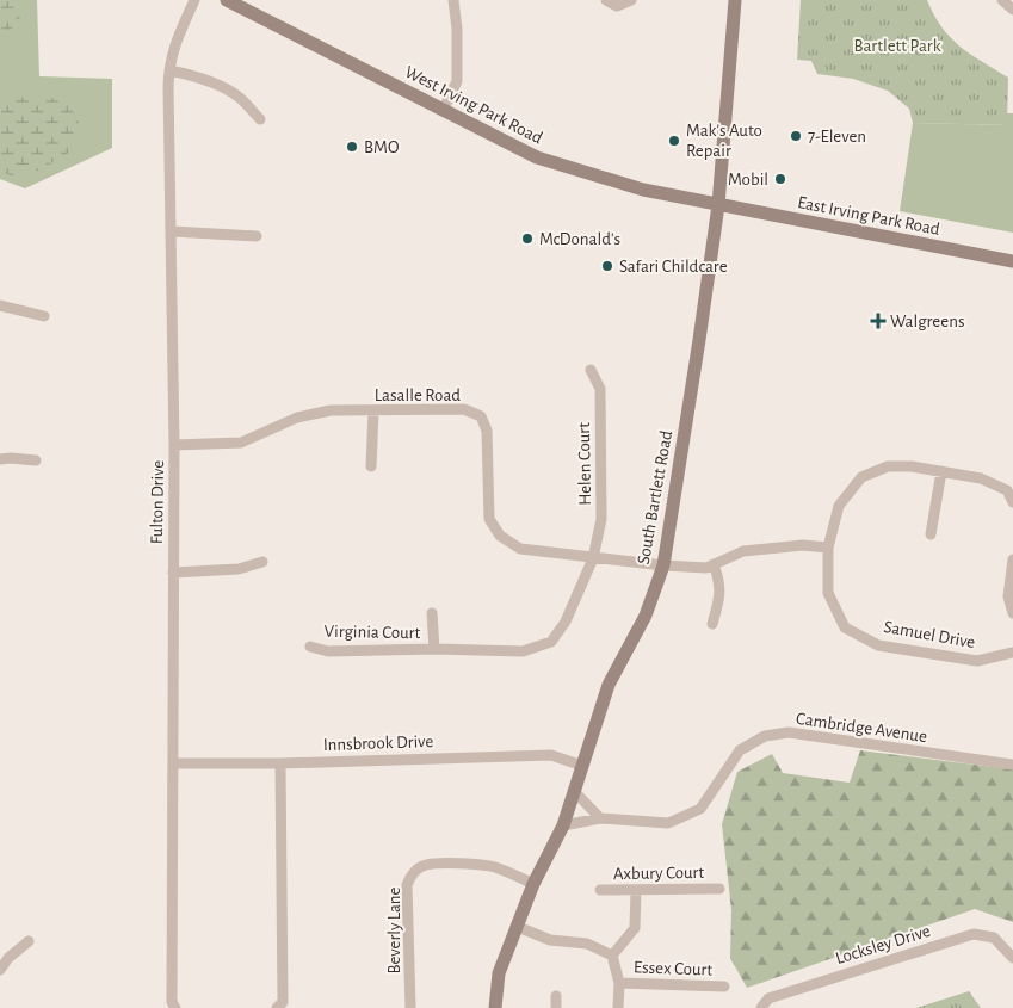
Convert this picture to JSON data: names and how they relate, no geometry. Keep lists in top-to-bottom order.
{
  "streets": {
    "main road": ["West Irving Park Road", "East Irving Park Road", "South Bartlett Road"],
    "street": [
      "Lasalle Road",
      "Helen Court",
      "Fulton Drive",
      "Virginia Court",
      "Samuel Drive",
      "Cambridge Avenue",
      "Innsbrook Drive",
      "Axbury Court",
      "Beverly Lane",
      "Locksley Drive",
      "Essex Court"
    ]
  },
  "crossings": [
    ["West Irving Park Road", "East Irving Park Road"],
    ["West Irving Park Road", "South Bartlett Road"],
    ["East Irving Park Road", "South Bartlett Road"],
    ["Lasalle Road", "Helen Court"],
    ["Lasalle Road", "South Bartlett Road"],
    ["Lasalle Road", "Fulton Drive"],
    ["Lasalle Road", "Virginia Court"],
    ["Helen Court", "Virginia Court"],
    ["South Bartlett Road", "Cambridge Avenue"],
    ["South Bartlett Road", "Innsbrook Drive"],
    ["South Bartlett Road", "Beverly Lane"],
    ["Fulton Drive", "Innsbrook Drive"]
  ],
  "parks": ["Bartlett Park"],
  "places": {
    "other": [
      "7-Eleven",
      "Mak's Auto Repair",
      "BMO",
      "Mobil",
      "McDonald's",
      "Safari Childcare"
    ],
    "health": ["Walgreens"]
  }
}
